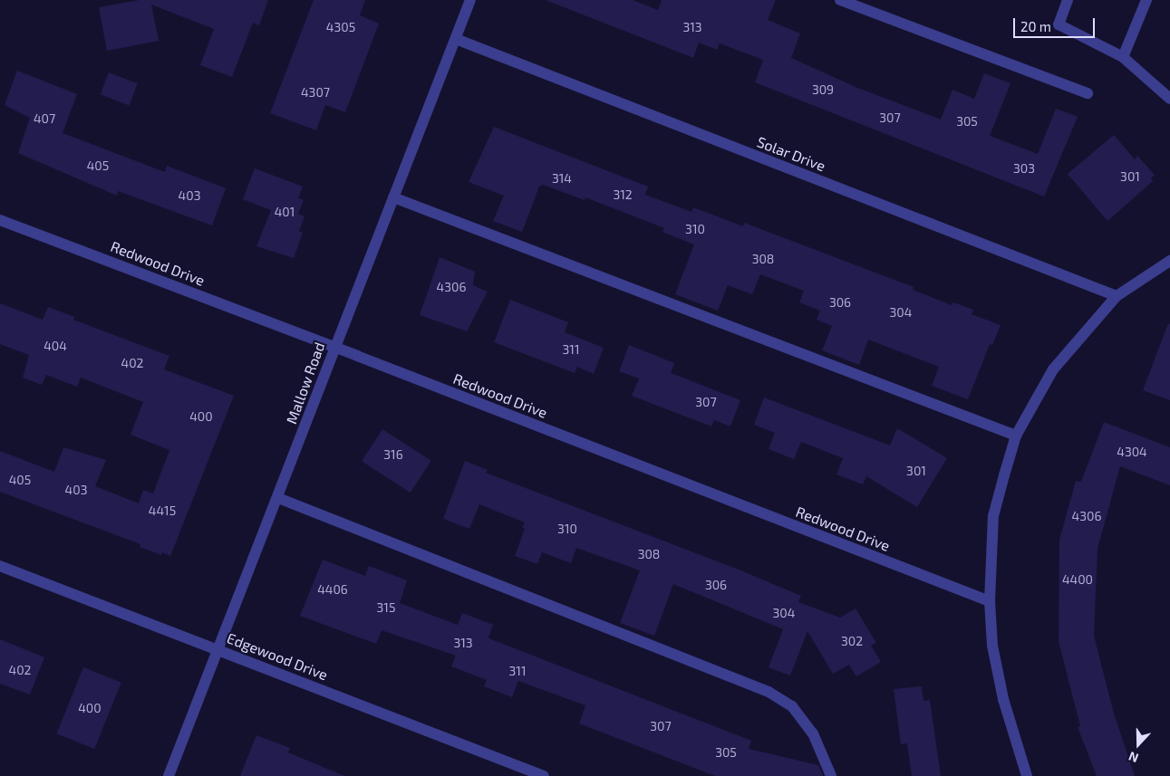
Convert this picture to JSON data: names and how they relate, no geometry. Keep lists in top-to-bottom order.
{
  "streets": {
    "street": [
      "Solar Drive",
      "Redwood Drive",
      "Mallow Road",
      "Edgewood Drive"
    ]
  },
  "crossings": [
    ["Solar Drive", "Mallow Road"],
    ["Redwood Drive", "Mallow Road"],
    ["Mallow Road", "Edgewood Drive"]
  ],
  "house_numbers": [
    "4305",
    "313",
    "309",
    "4307",
    "307",
    "407",
    "305",
    "405",
    "303",
    "301",
    "314",
    "312",
    "403",
    "401",
    "310",
    "308",
    "4306",
    "306",
    "304",
    "404",
    "311",
    "402",
    "307",
    "400",
    "4304",
    "316",
    "301",
    "405",
    "403",
    "4415",
    "4306",
    "310",
    "308",
    "4400",
    "306",
    "4406",
    "315",
    "304",
    "302",
    "313",
    "402",
    "311",
    "400",
    "307",
    "305"
  ],
  "scale_bar": "20 m",
  "north": "bottom"
}
